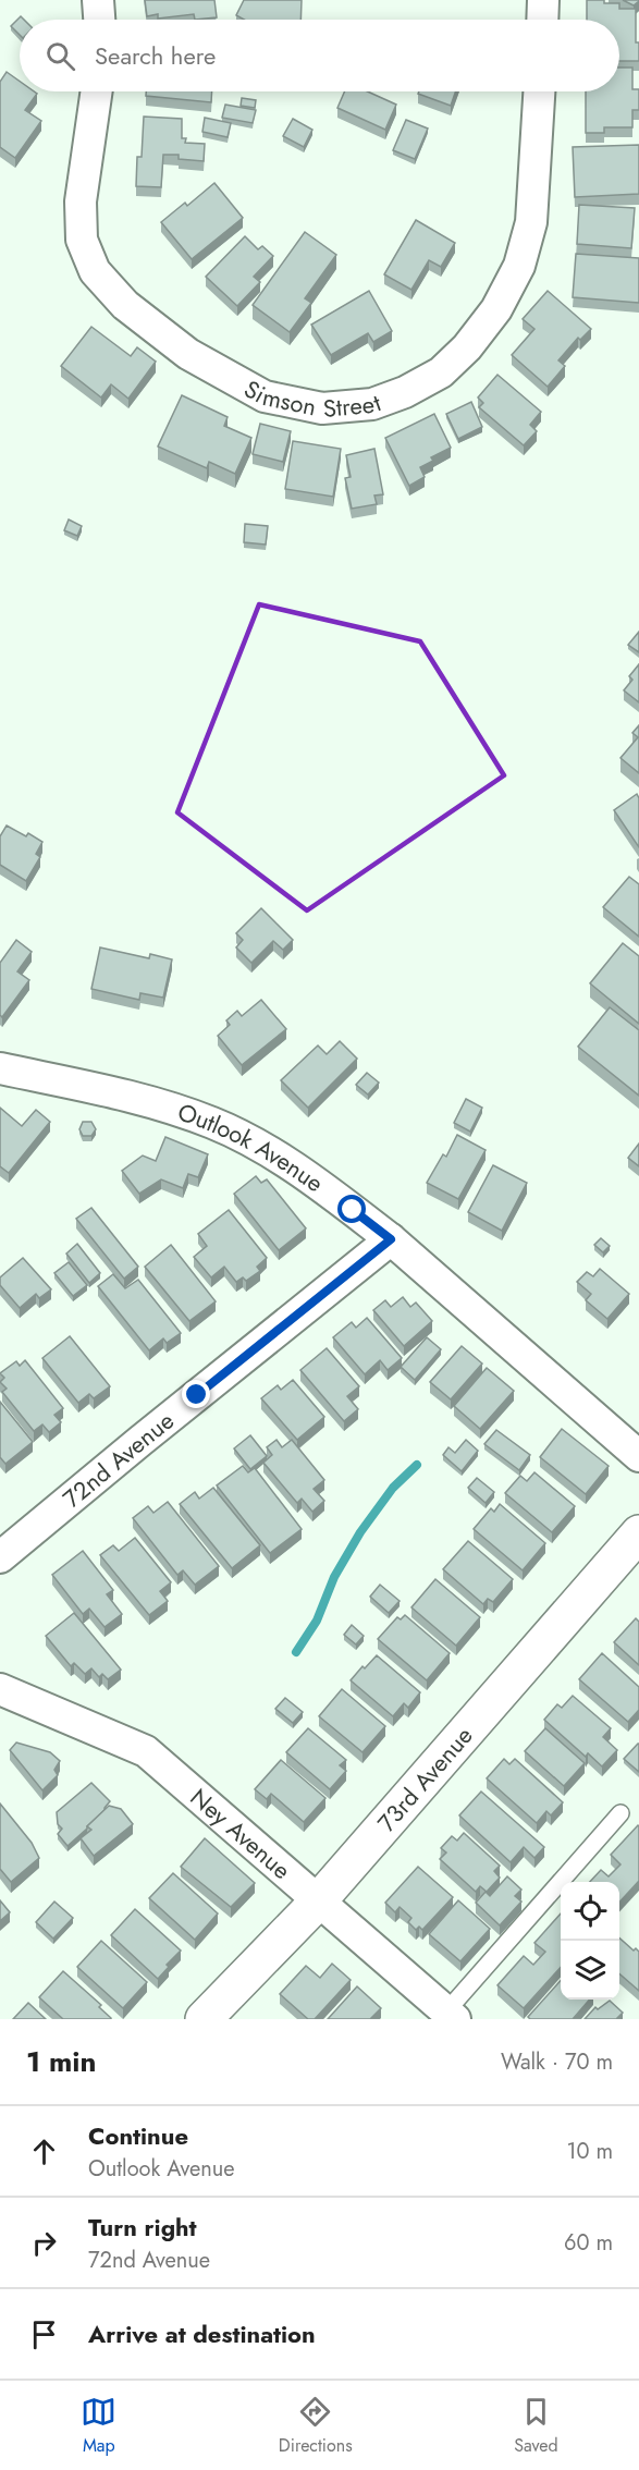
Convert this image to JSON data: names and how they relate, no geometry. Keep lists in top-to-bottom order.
{
  "streets": {
    "main road": ["73rd Avenue"],
    "street": [
      "Simson Street",
      "Outlook Avenue",
      "72nd Avenue",
      "Ney Avenue"
    ]
  },
  "crossings": [
    ["Outlook Avenue", "72nd Avenue"],
    ["73rd Avenue", "Ney Avenue"]
  ],
  "page": {
    "search": "Search here",
    "heading": ["1 min", "Walk · 70 m"],
    "list": [
      ["Continue", "Outlook Avenue", "10 m"],
      ["Turn right", "72nd Avenue", "60 m"],
      "Arrive at destination"
    ],
    "nav": ["Map", "Directions", "Saved"]
  }
}
